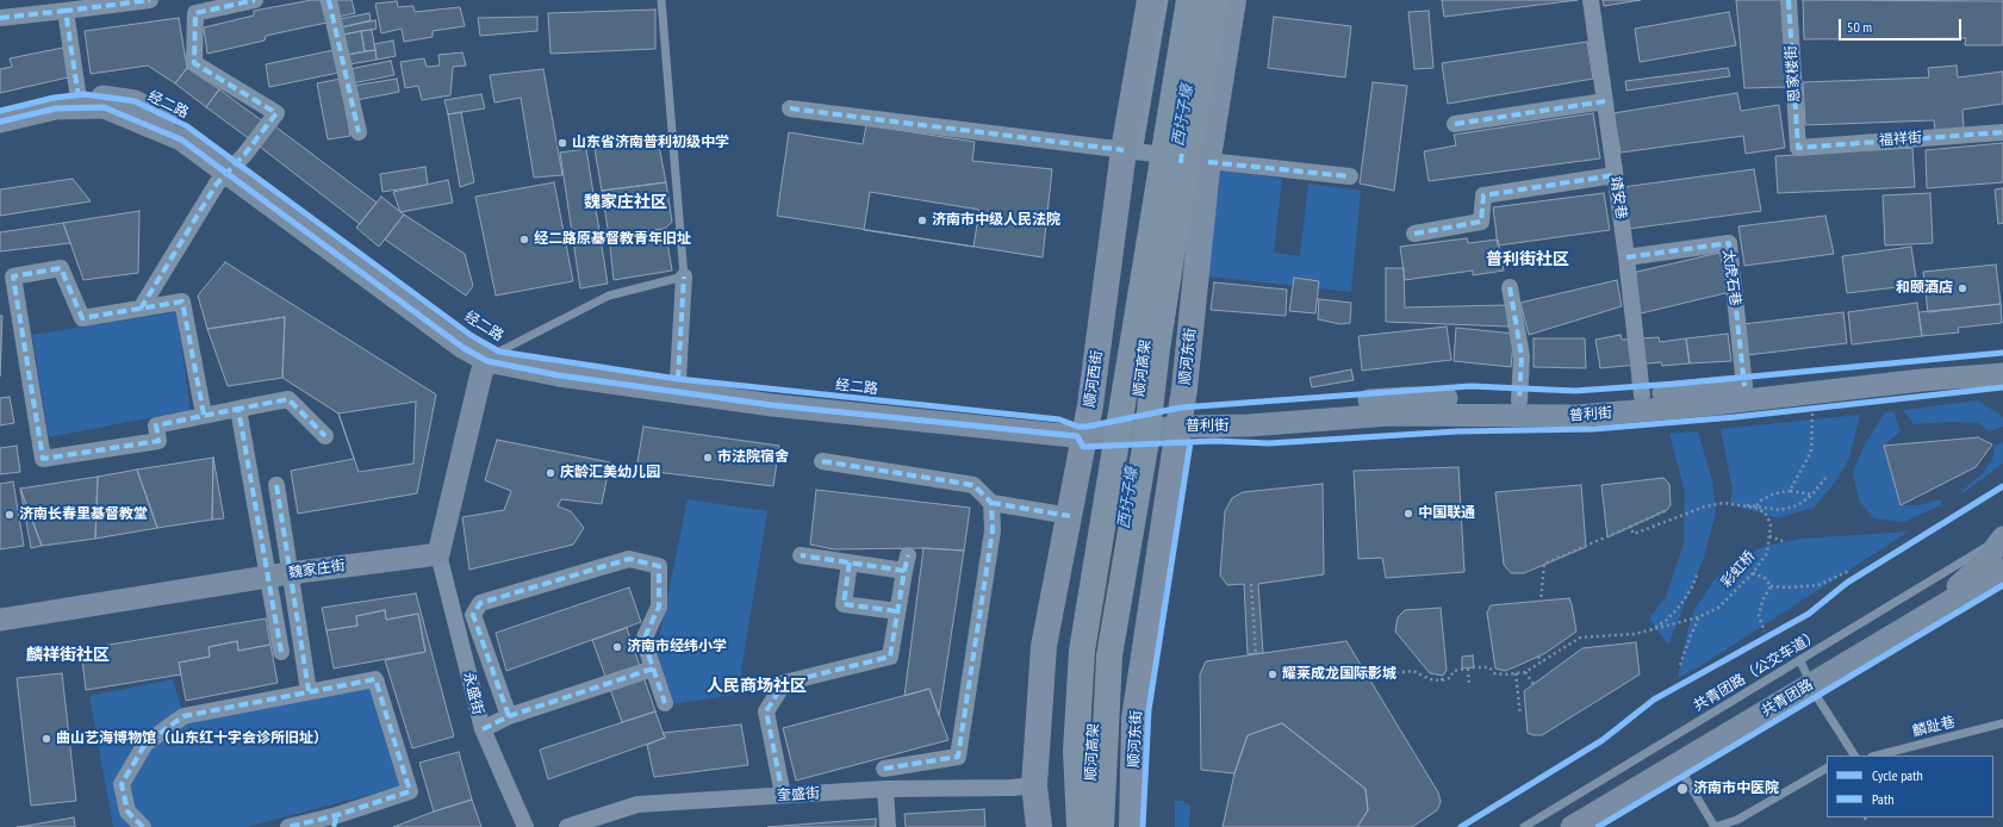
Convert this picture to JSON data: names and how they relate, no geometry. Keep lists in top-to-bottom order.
{
  "streets": {
    "highway": ["顺河高架"],
    "main road": ["顺河东街", "顺河西街"],
    "street": [
      "恩家楼街",
      "经二路",
      "福祥街",
      "靖安巷",
      "太虎石巷",
      "普利街",
      "魏家庄街",
      "永盛街",
      "共青团路",
      "奎盛街"
    ],
    "lane": ["共青团路（公交车道）", "麟趾巷"],
    "path": ["彩虹桥"]
  },
  "crossings": [
    ["恩家楼街", "福祥街"],
    ["经二路", "顺河西街"],
    ["靖安巷", "太虎石巷"],
    ["靖安巷", "普利街"],
    ["太虎石巷", "普利街"],
    ["顺河东街", "顺河高架"],
    ["顺河东街", "普利街"],
    ["顺河西街", "奎盛街"],
    ["魏家庄街", "永盛街"]
  ],
  "districts": [
    "魏家庄社区",
    "普利街社区",
    "麟祥街社区",
    "人民商场社区"
  ],
  "water": ["西圩子壕"],
  "places": [
    "山东省济南普利初级中学",
    "济南市中级人民法院",
    "经二路原基督教青年旧址",
    "和颐酒店",
    "市法院宿舍",
    "庆龄汇美幼儿园",
    "中国联通",
    "济南长春里基督教堂",
    "济南市经纬小学",
    "耀莱成龙国际影城",
    "曲山艺海博物馆（山东红十字会诊所旧址）",
    "济南市中医院"
  ],
  "legend": ["Cycle path", "Path"],
  "scale_bar": "50 m"
}
